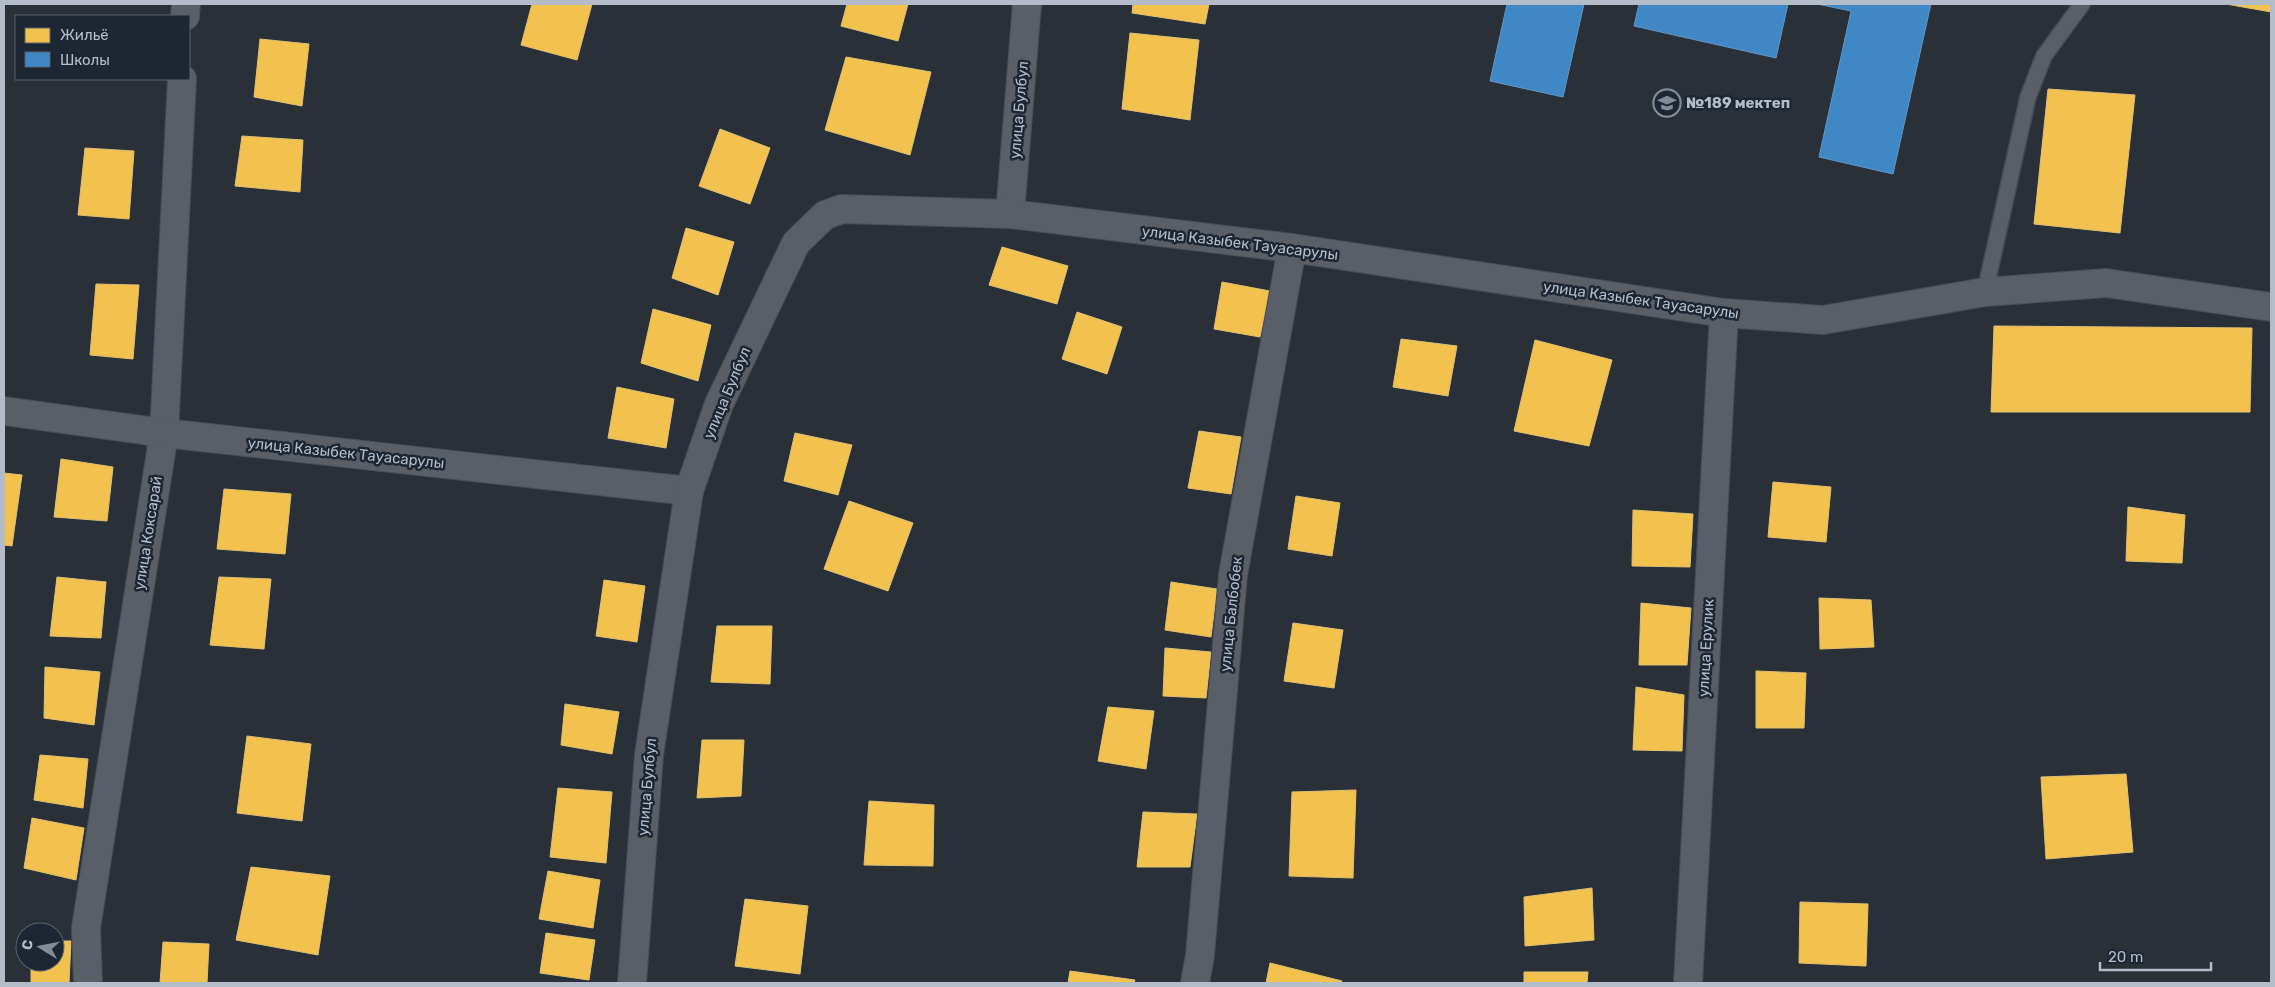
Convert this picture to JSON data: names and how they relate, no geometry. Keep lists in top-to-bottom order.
{
  "streets": {
    "street": [
      "улица Булбул",
      "улица Казыбек Тауасарулы",
      "улица Коксарай",
      "улица Балбобек",
      "улица Ерулик"
    ]
  },
  "crossings": [
    ["улица Булбул", "улица Казыбек Тауасарулы"],
    ["улица Казыбек Тауасарулы", "улица Коксарай"],
    ["улица Казыбек Тауасарулы", "улица Балбобек"],
    ["улица Казыбек Тауасарулы", "улица Ерулик"]
  ],
  "places": {
    "school or university": ["№189 мектеп"]
  },
  "legend": ["Жильё", "Школы"],
  "scale_bar": "20 m",
  "north": "left"
}
